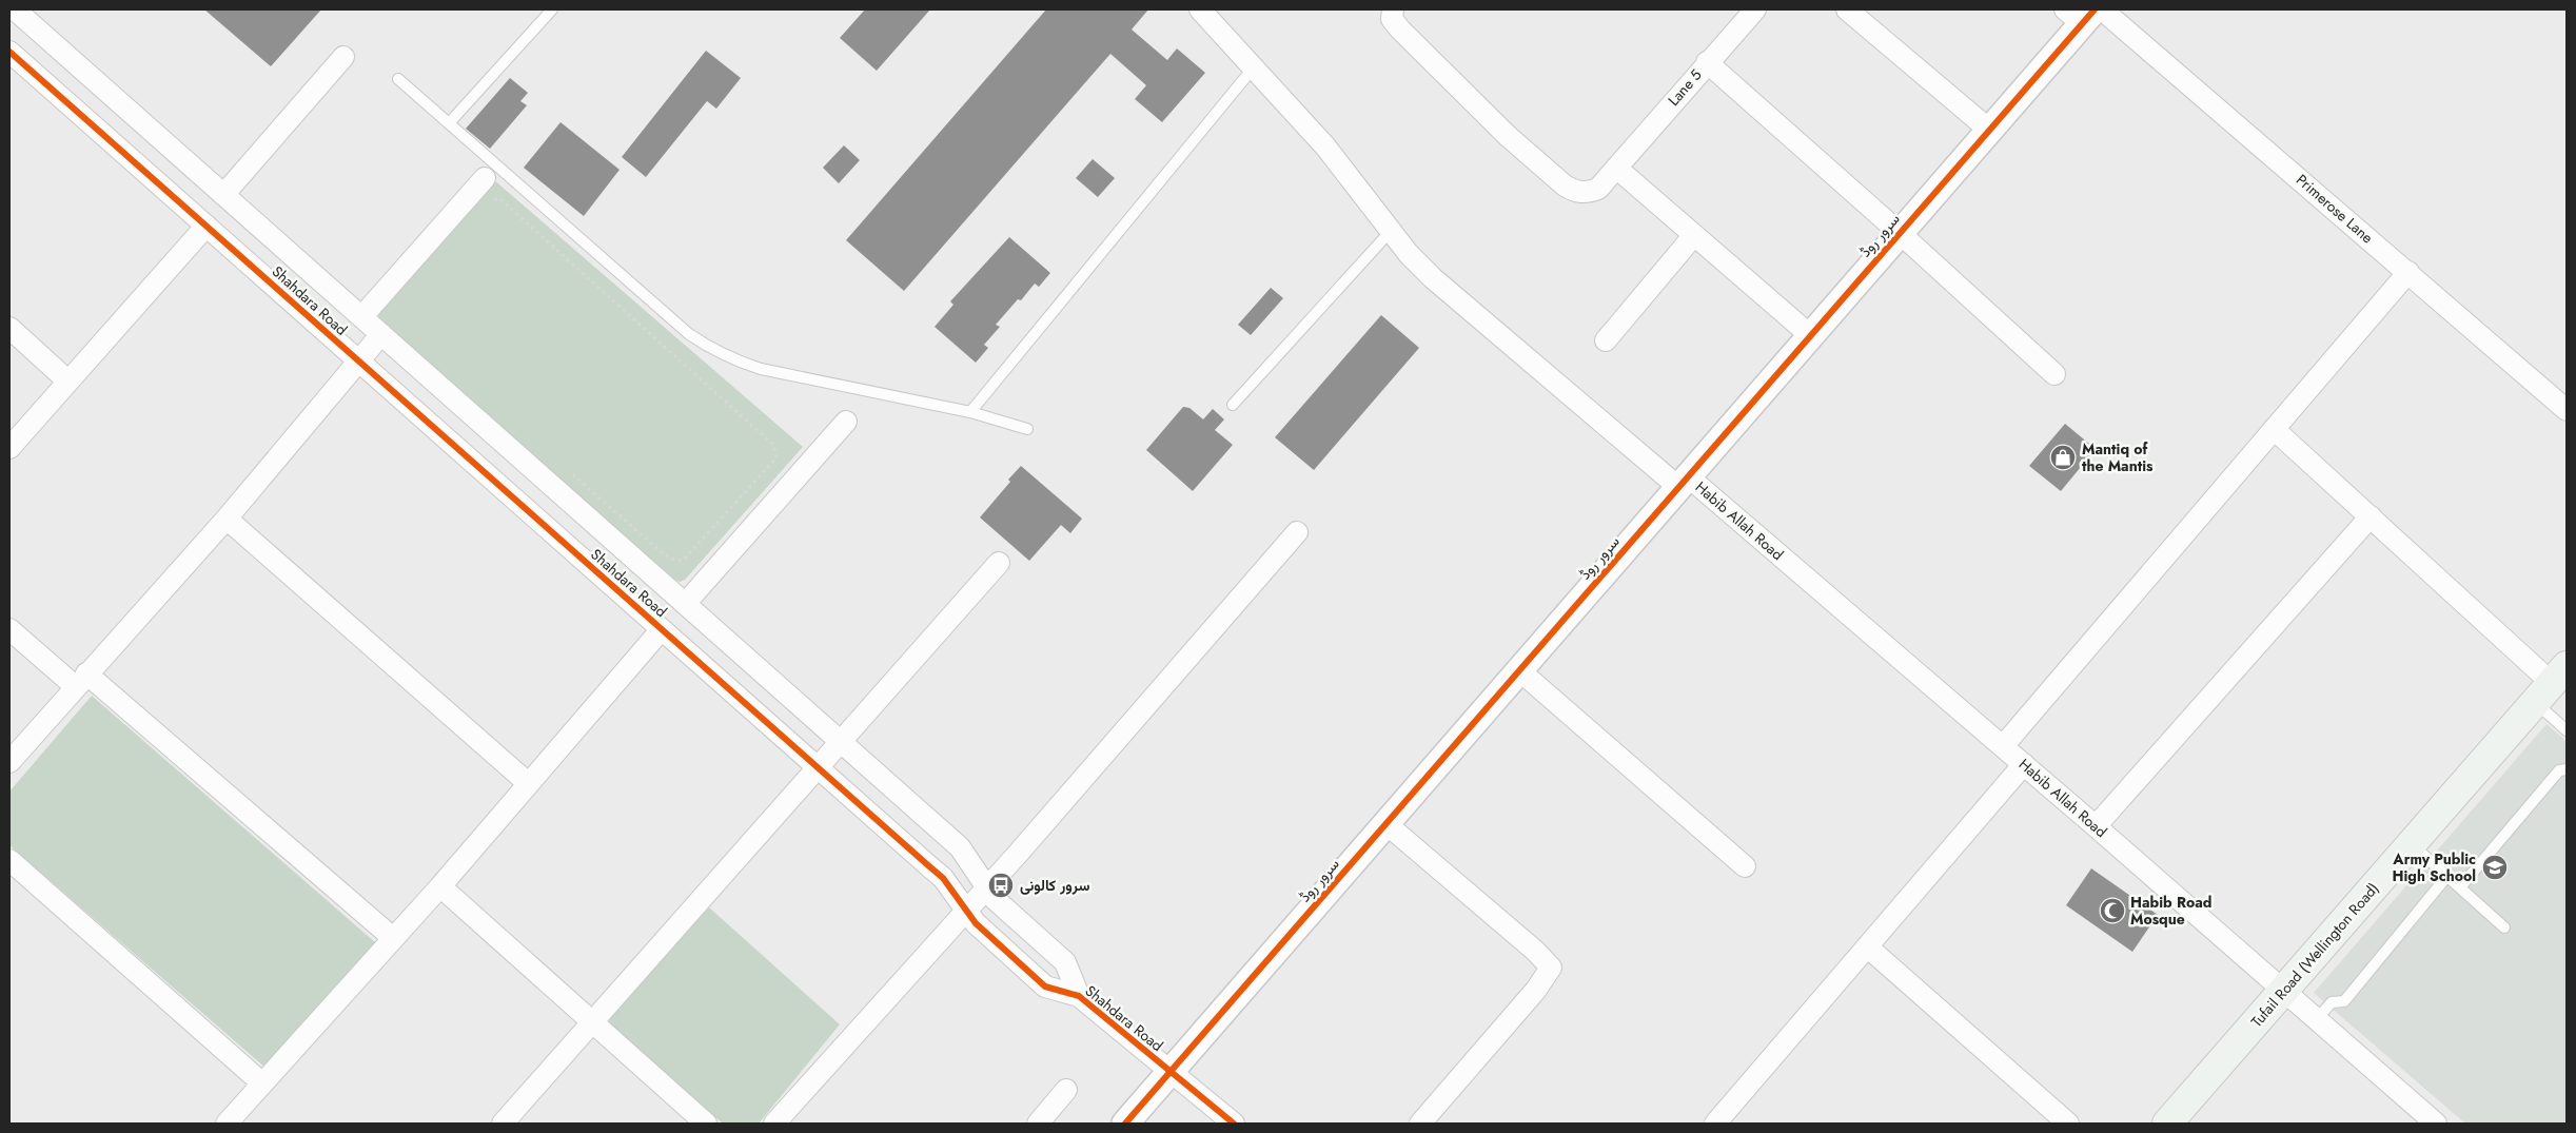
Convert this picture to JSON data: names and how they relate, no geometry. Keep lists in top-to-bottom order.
{
  "streets": {
    "main road": ["Tufail Road (Wellington Road)"],
    "street": [
      "Lane 5",
      "Primerose Lane",
      "سرور روڈ",
      "Shahdara Road",
      "Habib Allah Road"
    ]
  },
  "crossings": [
    ["Primerose Lane", "سرور روڈ"],
    ["سرور روڈ", "Shahdara Road"],
    ["سرور روڈ", "Habib Allah Road"],
    ["Habib Allah Road", "Tufail Road (Wellington Road)"]
  ],
  "places": {
    "shop": ["Mantiq of the Mantis"],
    "school or university": ["Army Public High School"],
    "bus stop": ["سرور کالونی"],
    "mosque": ["Habib Road Mosque"]
  }
}
